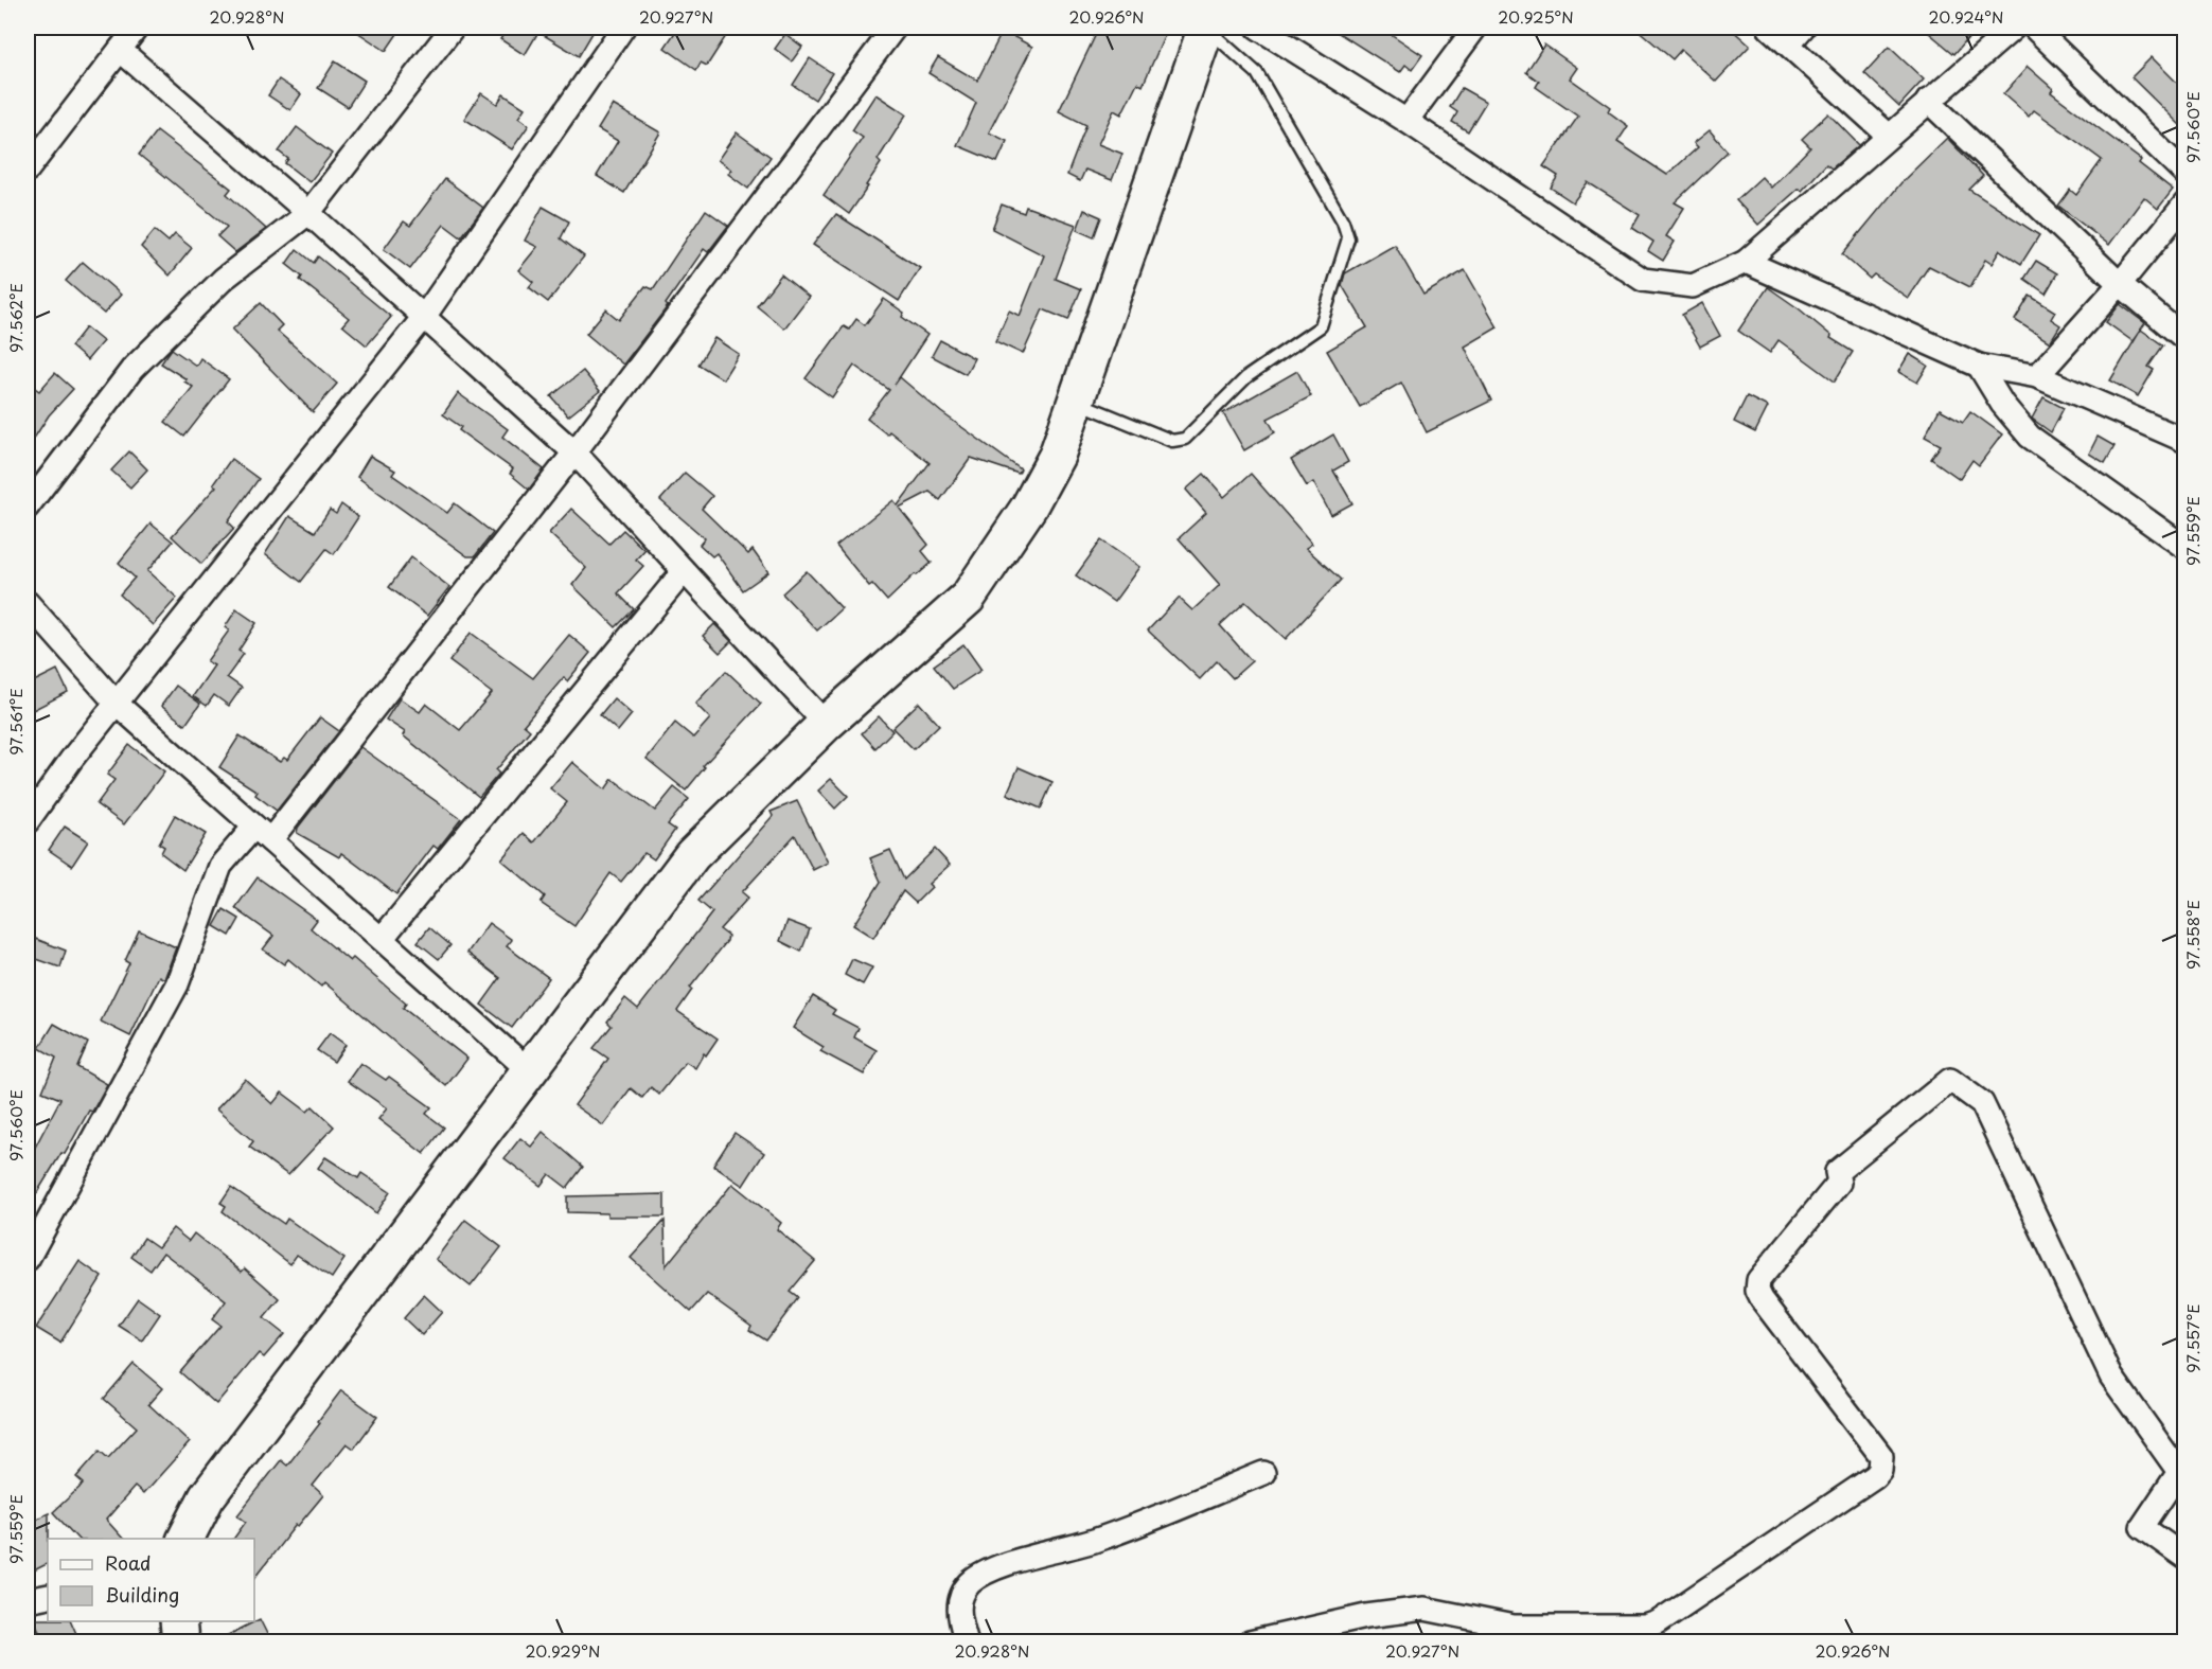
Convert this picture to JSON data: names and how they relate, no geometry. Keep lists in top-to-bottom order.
{
  "legend": ["Road", "Building"],
  "coordinates": [
    "20.928°N",
    "20.927°N",
    "20.926°N",
    "20.925°N",
    "20.924°N",
    "97.560°E",
    "97.562°E",
    "97.559°E",
    "97.561°E",
    "97.558°E",
    "97.557°E",
    "20.929°N"
  ]
}
